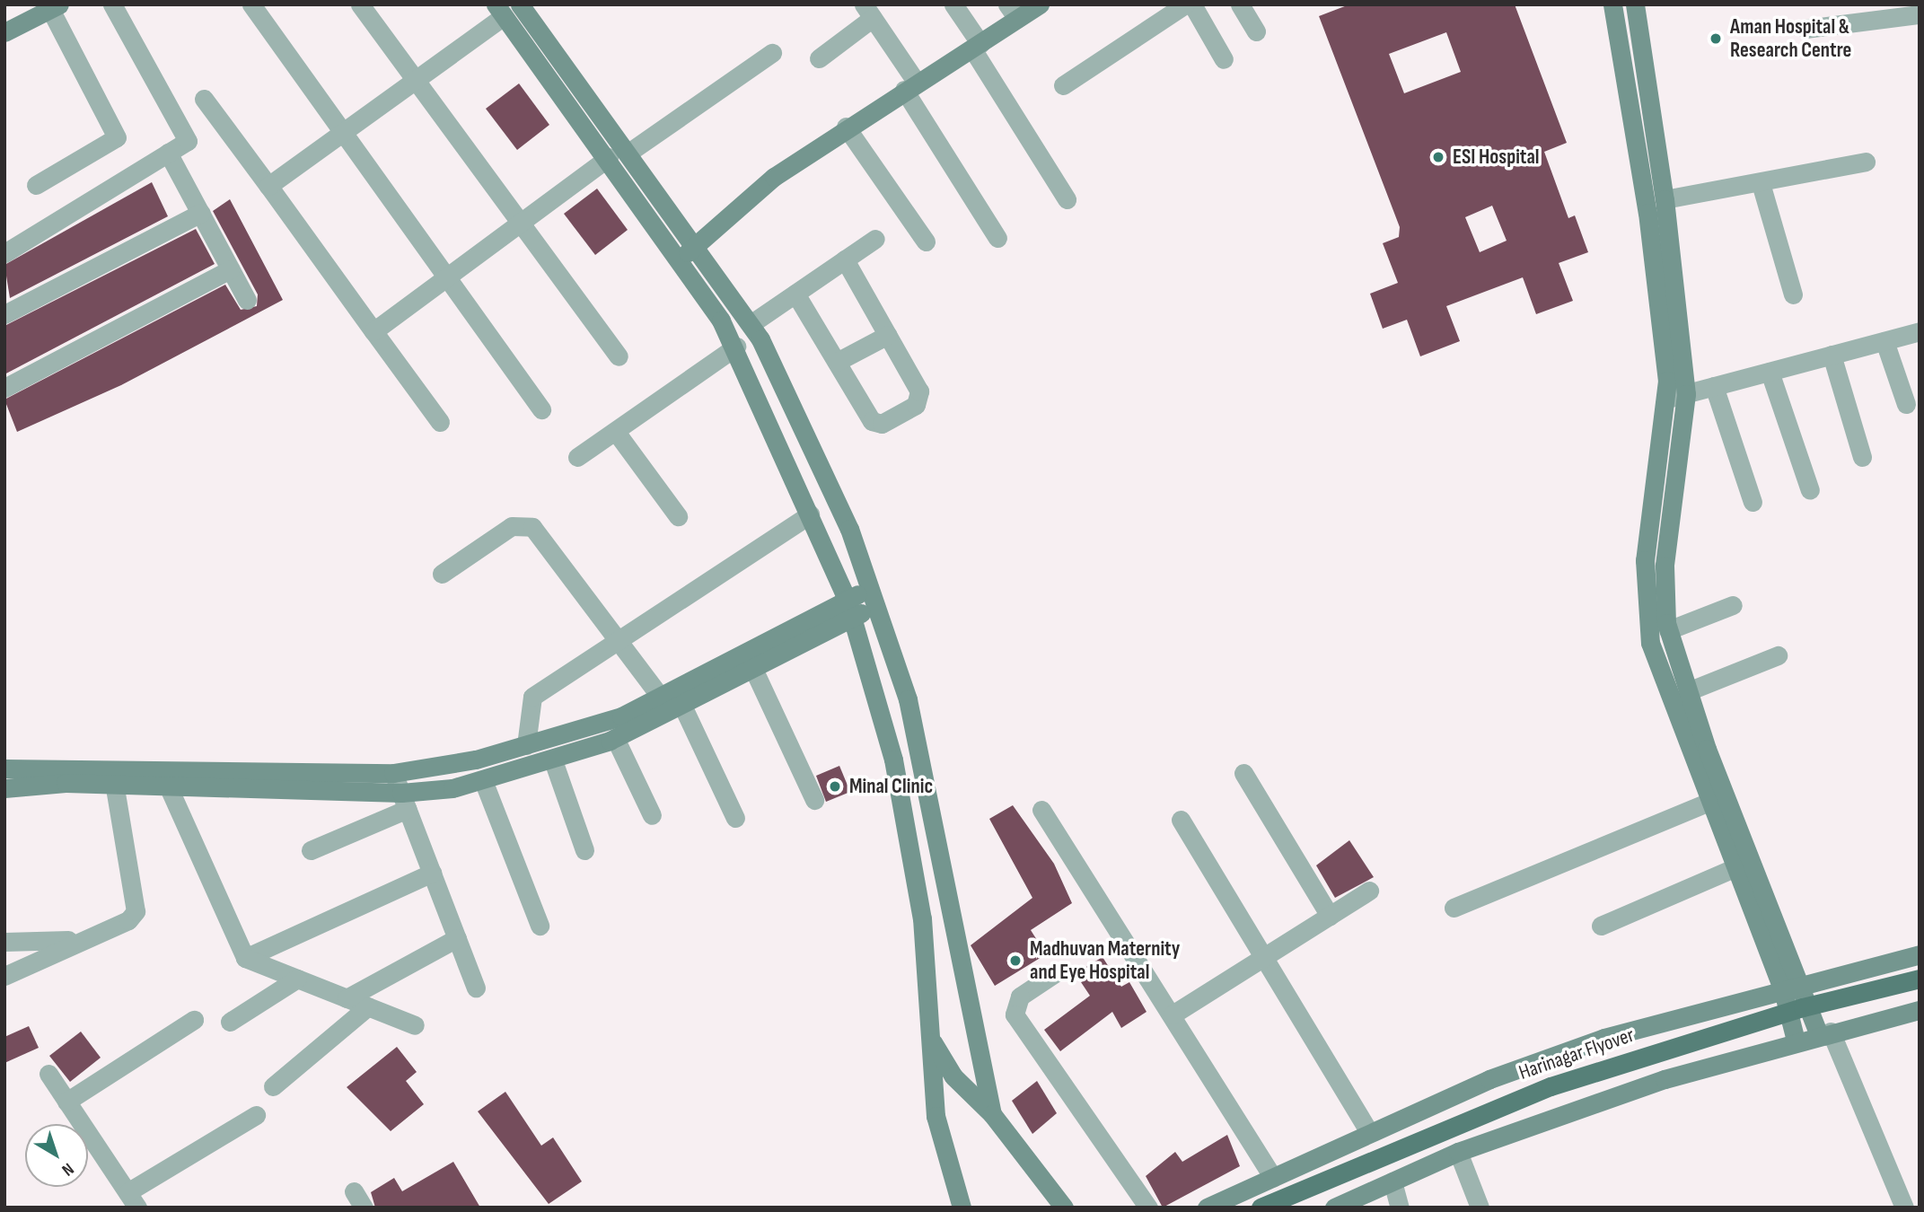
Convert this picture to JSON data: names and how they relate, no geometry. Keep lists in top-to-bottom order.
{
  "streets": {
    "main road": ["Harinagar Flyover"]
  },
  "places": [
    "Aman Hospital & Research Centre",
    "ESI Hospital",
    "Minal Clinic",
    "Madhuvan Maternity and Eye Hospital"
  ],
  "north": "bottom right"
}
